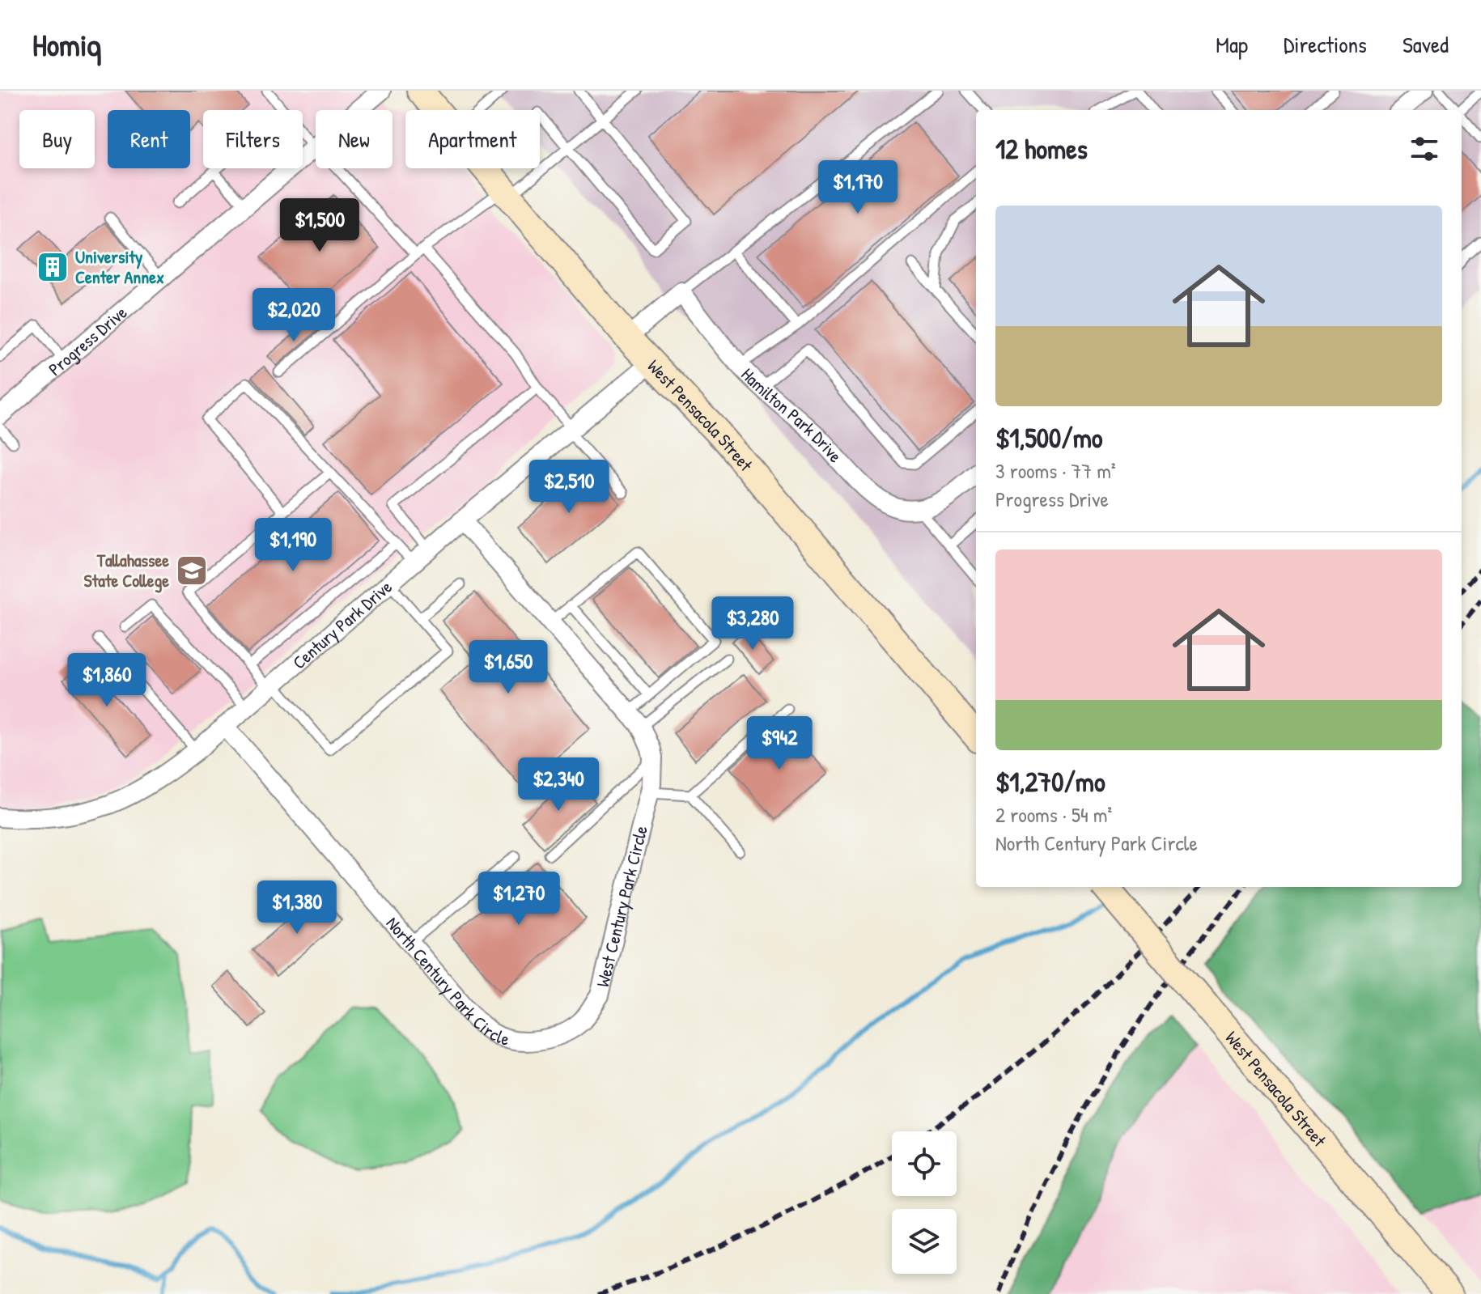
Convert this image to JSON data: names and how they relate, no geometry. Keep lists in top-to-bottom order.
{
  "streets": {
    "main road": ["West Pensacola Street"],
    "street": [
      "Progress Drive",
      "Hamilton Park Drive",
      "Century Park Drive",
      "West Century Park Circle",
      "North Century Park Circle"
    ]
  },
  "crossings": [
    ["West Pensacola Street", "Century Park Drive"],
    ["Century Park Drive", "North Century Park Circle"],
    ["West Century Park Circle", "North Century Park Circle"]
  ],
  "places": {
    "building": ["University Center Annex"],
    "school or university": ["Tallahassee State College"]
  },
  "page": {
    "header": "Homiq",
    "nav": ["Map", "Directions", "Saved"],
    "chip": [
      "Buy",
      "Rent",
      "Filters",
      "New",
      "Apartment"
    ],
    "heading": "12 homes",
    "price": [
      "$1,170",
      "$1,500",
      "$2,020",
      "$2,510",
      "$1,190",
      "$3,280",
      "$1,650",
      "$1,860",
      "$942",
      "$2,340",
      "$1,270",
      "$1,380"
    ],
    "list": [
      {
        "name": "$1,500/mo",
        "note": "3 rooms · 77 m² · Progress Drive"
      },
      {
        "name": "$1,270/mo",
        "note": "2 rooms · 54 m² · North Century Park Circle"
      }
    ]
  }
}
